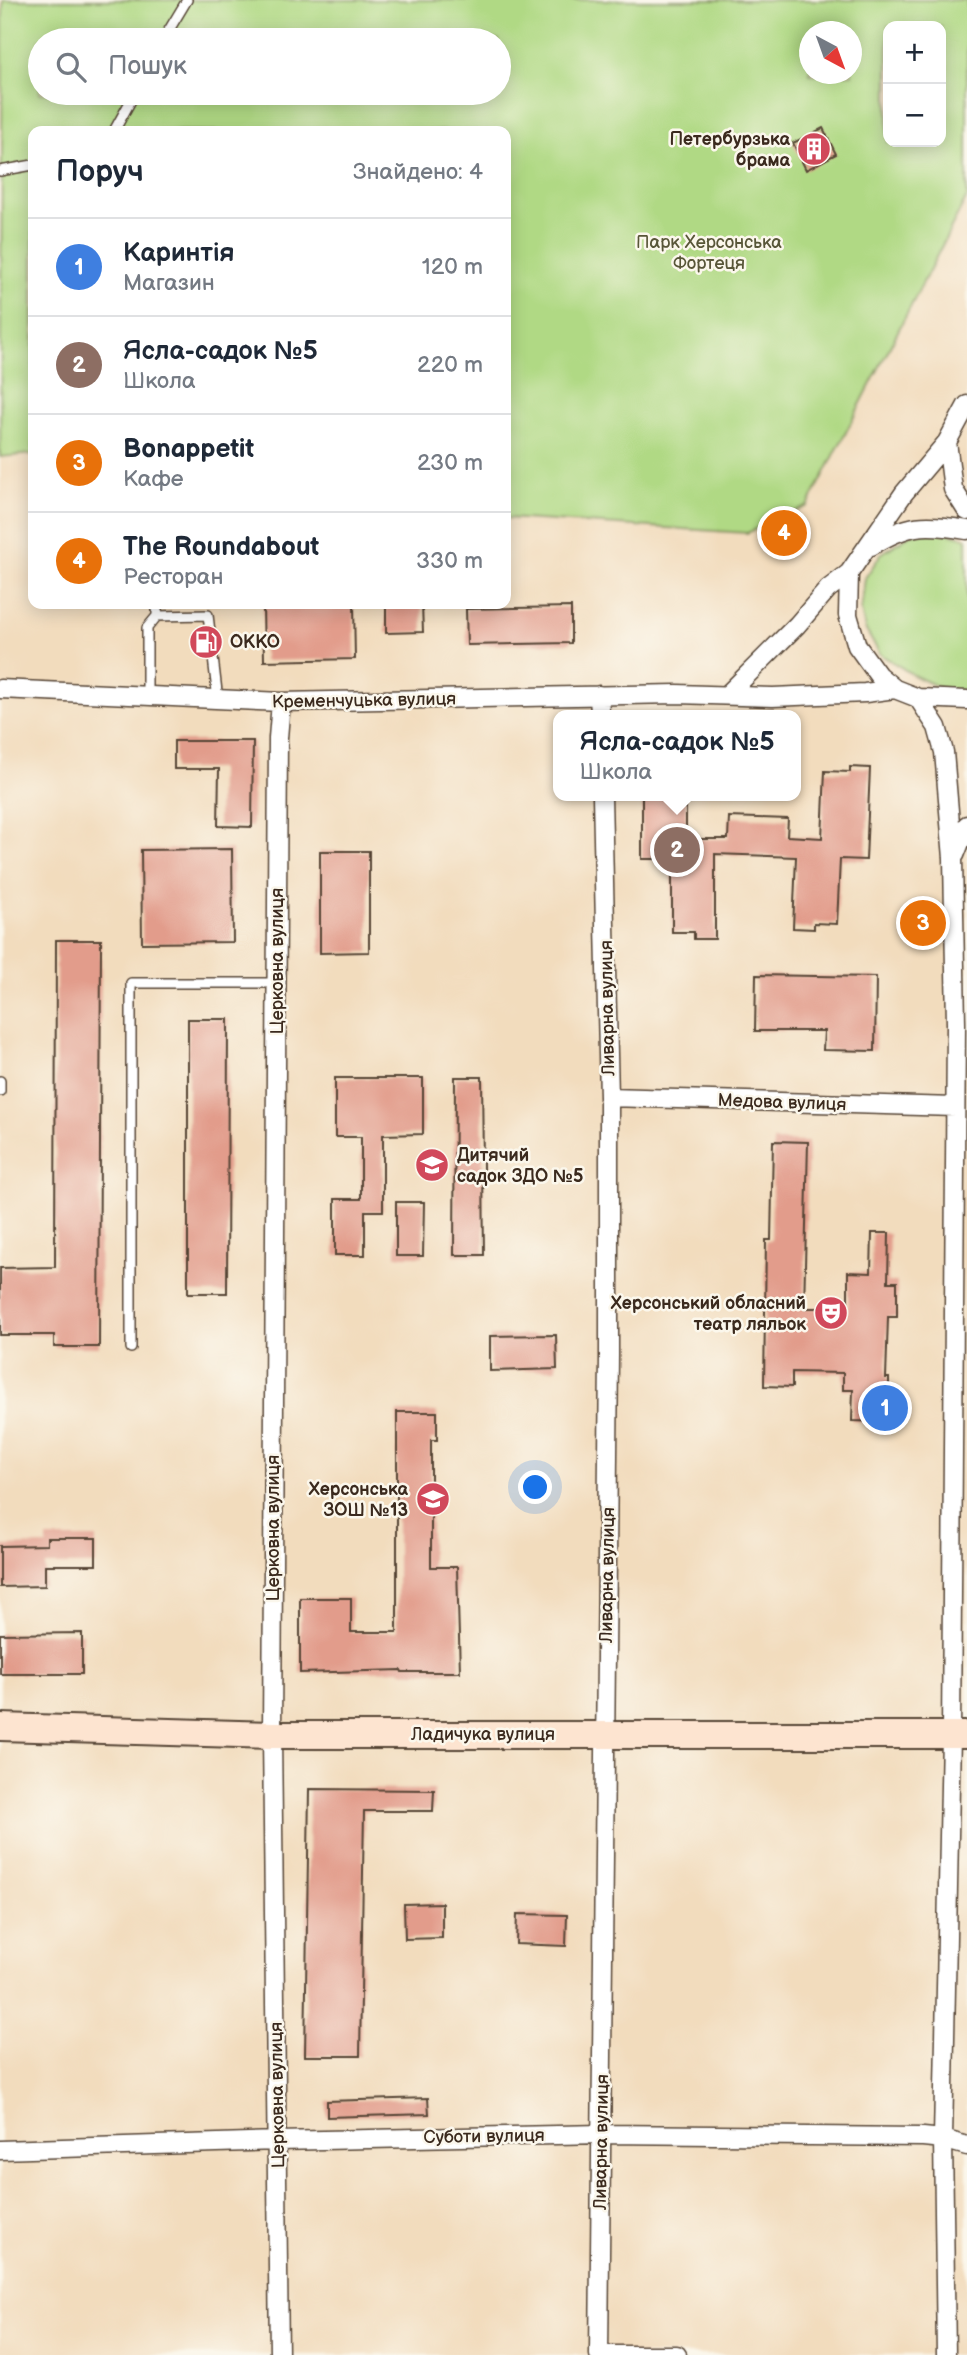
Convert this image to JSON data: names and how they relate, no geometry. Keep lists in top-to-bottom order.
{
  "streets": {
    "street": [
      "Кременчуцька вулиця",
      "Церковна вулиця",
      "Ливарна вулиця",
      "Медова вулиця",
      "Ладичука вулиця",
      "Суботи вулиця"
    ]
  },
  "crossings": [
    ["Кременчуцька вулиця", "Церковна вулиця"],
    ["Церковна вулиця", "Ладичука вулиця"],
    ["Церковна вулиця", "Суботи вулиця"],
    ["Ливарна вулиця", "Медова вулиця"],
    ["Ливарна вулиця", "Ладичука вулиця"],
    ["Ливарна вулиця", "Суботи вулиця"]
  ],
  "parks": ["Парк Херсонська Фортеця"],
  "places": {
    "building": ["Петербурзька брама"],
    "fuel station": ["ОККО"],
    "school or university": ["Дитячий садок ЗДО №5", "Херсонська ЗОШ №13"],
    "theatre": ["Херсонський обласний театр ляльок"]
  },
  "north": "bottom right",
  "page": {
    "map_buttons": ["+", "−"],
    "search": "Пошук",
    "heading": ["Поруч", "Знайдено: 4"],
    "list": [
      {
        "mark": "1",
        "name": "Каринтія",
        "note": "Магазин",
        "value": "120 m"
      },
      {
        "mark": "2",
        "name": "Ясла-садок №5",
        "note": "Школа",
        "value": "220 m"
      },
      {
        "mark": "3",
        "name": "Bonappetit",
        "note": "Кафе",
        "value": "230 m"
      },
      {
        "mark": "4",
        "name": "The Roundabout",
        "note": "Ресторан",
        "value": "330 m"
      }
    ],
    "pins": [
      "4",
      "2",
      "3",
      "1"
    ],
    "popup": ["Ясла-садок №5", "Школа"]
  }
}
